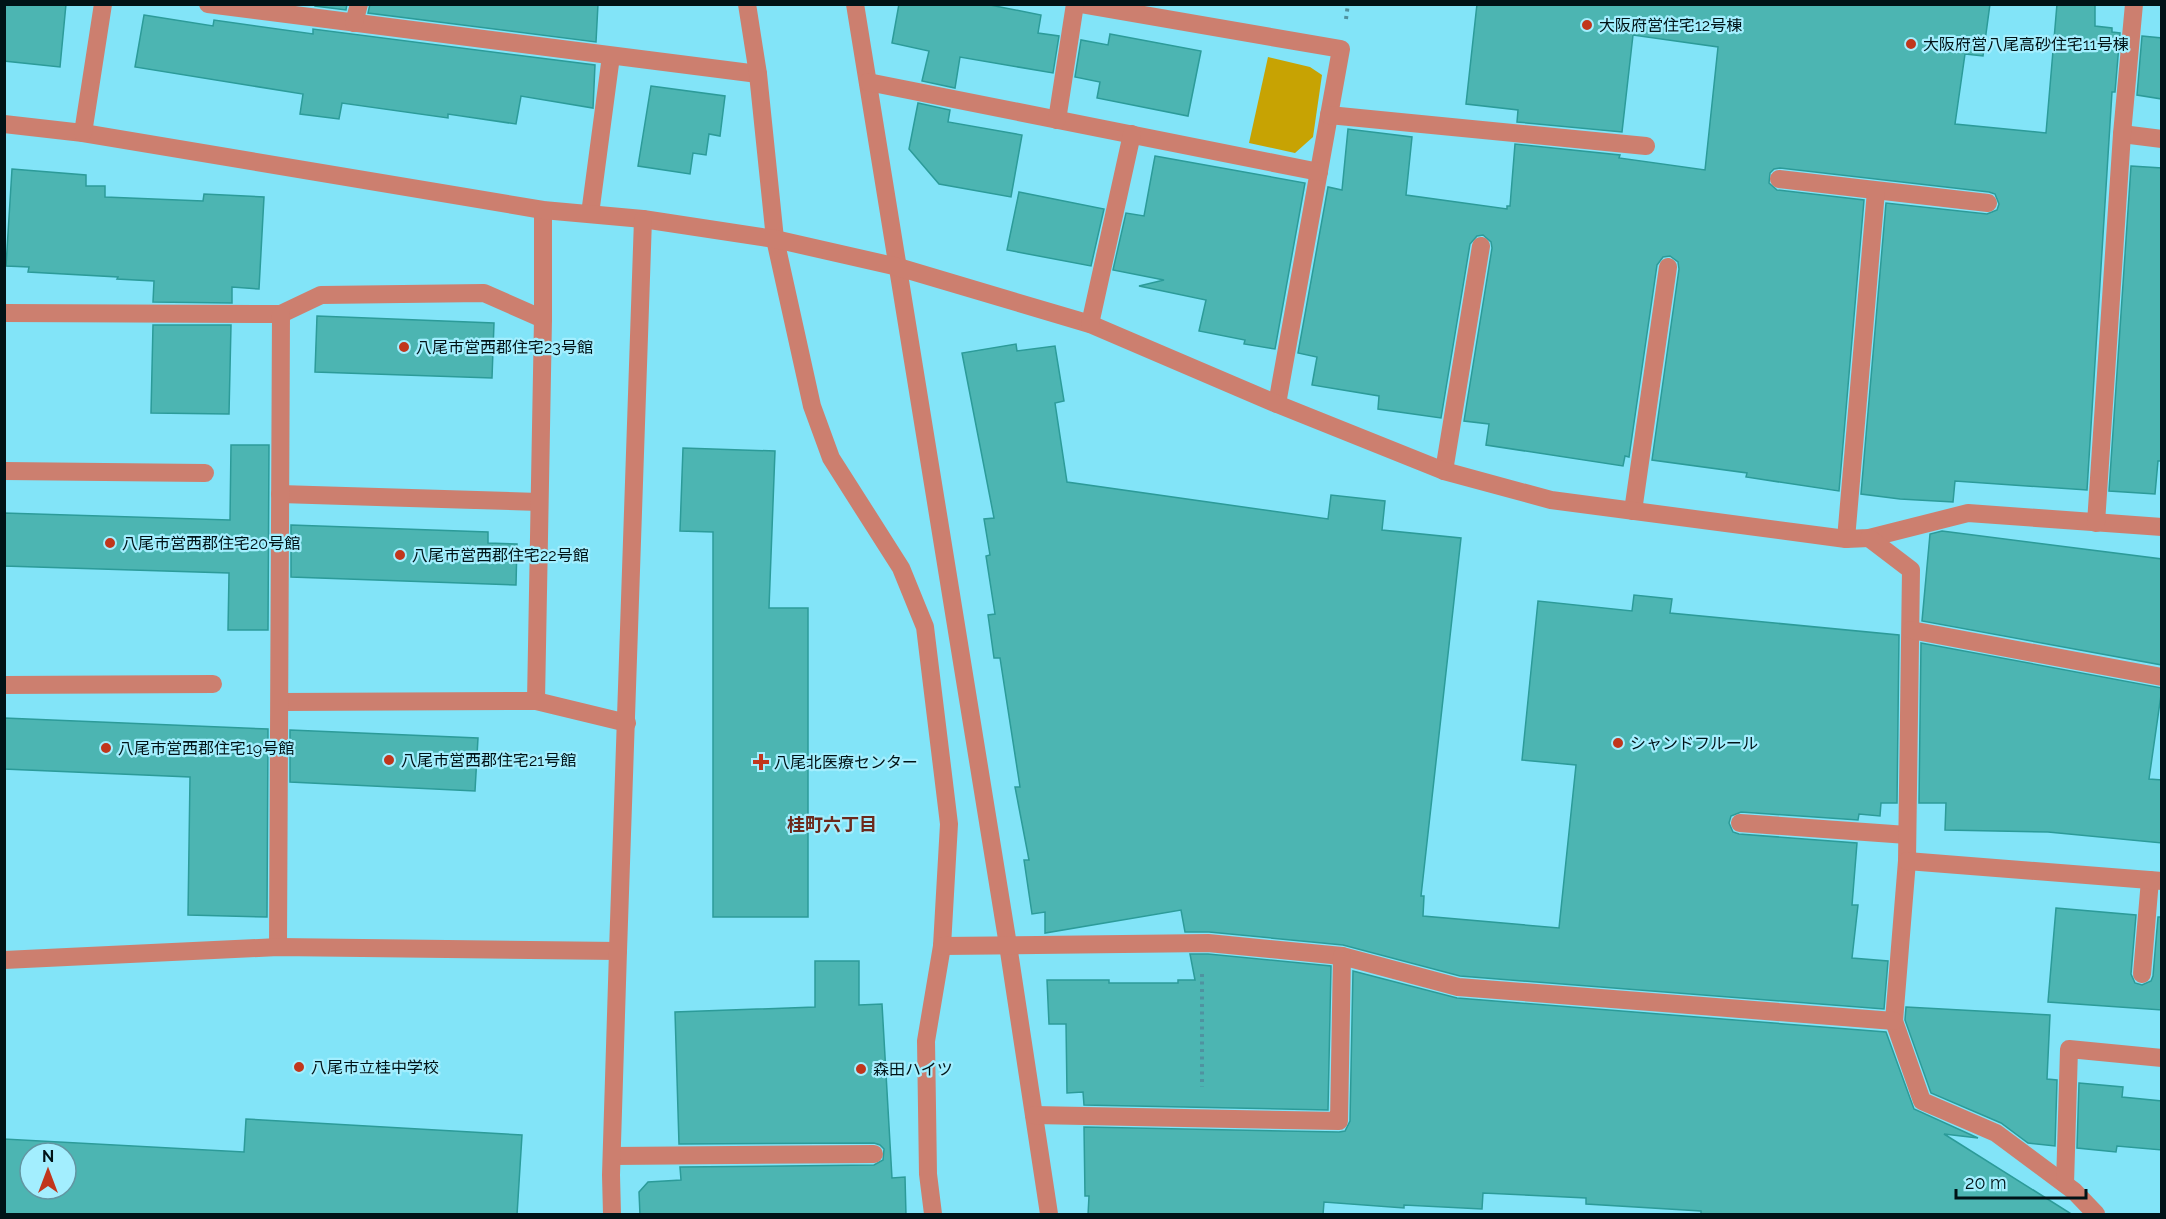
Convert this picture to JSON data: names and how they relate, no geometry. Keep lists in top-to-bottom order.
{
  "districts": ["桂町六丁目"],
  "places": {
    "other": [
      "大阪府営住宅12号棟",
      "大阪府営八尾高砂住宅11号棟",
      "八尾市営西郡住宅23号館",
      "八尾市営西郡住宅20号館",
      "八尾市営西郡住宅22号館",
      "シャンドフルール",
      "八尾市営西郡住宅19号館",
      "八尾市営西郡住宅21号館",
      "八尾市立桂中学校",
      "森田ハイツ"
    ],
    "health": ["八尾北医療センター"]
  },
  "scale_bar": "20 m",
  "north": "top"
}
